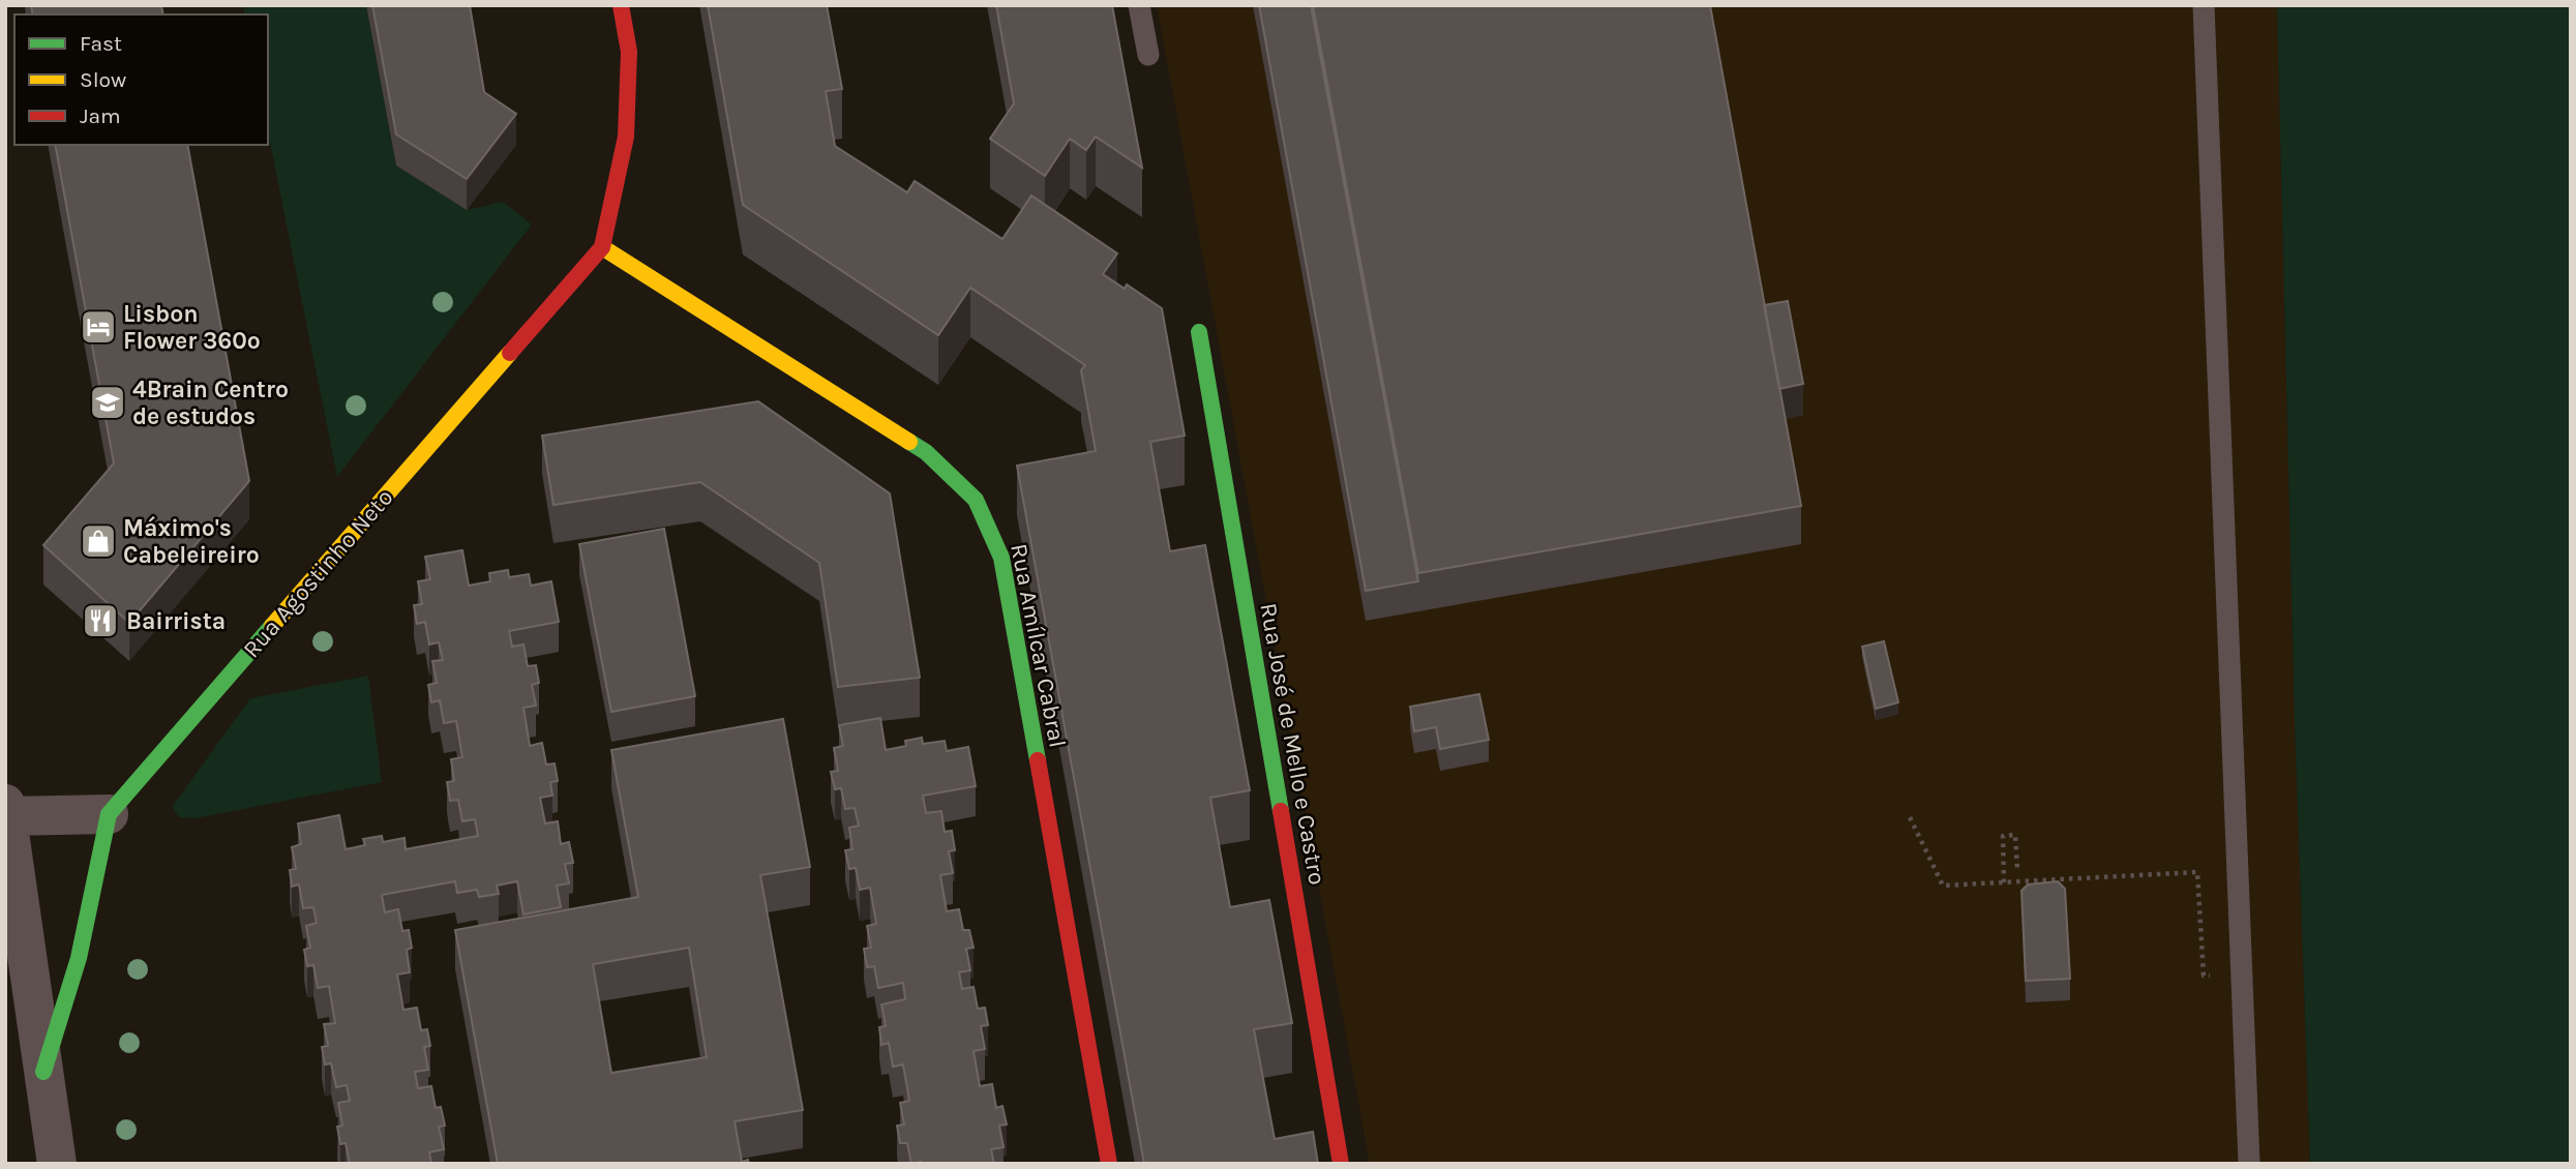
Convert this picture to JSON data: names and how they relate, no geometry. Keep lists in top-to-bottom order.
{
  "streets": {
    "street": ["Rua Agostinho Neto", "Rua Amílcar Cabral", "Rua José de Mello e Castro"]
  },
  "crossings": [
    ["Rua Agostinho Neto", "Rua Amílcar Cabral"]
  ],
  "places": {
    "hotel": ["Lisbon Flower 360º"],
    "school or university": ["4Brain Centro de estudos"],
    "shop": ["Máximo's Cabeleireiro"],
    "restaurant": ["Bairrista"]
  },
  "legend": ["Fast", "Slow", "Jam"]
}
